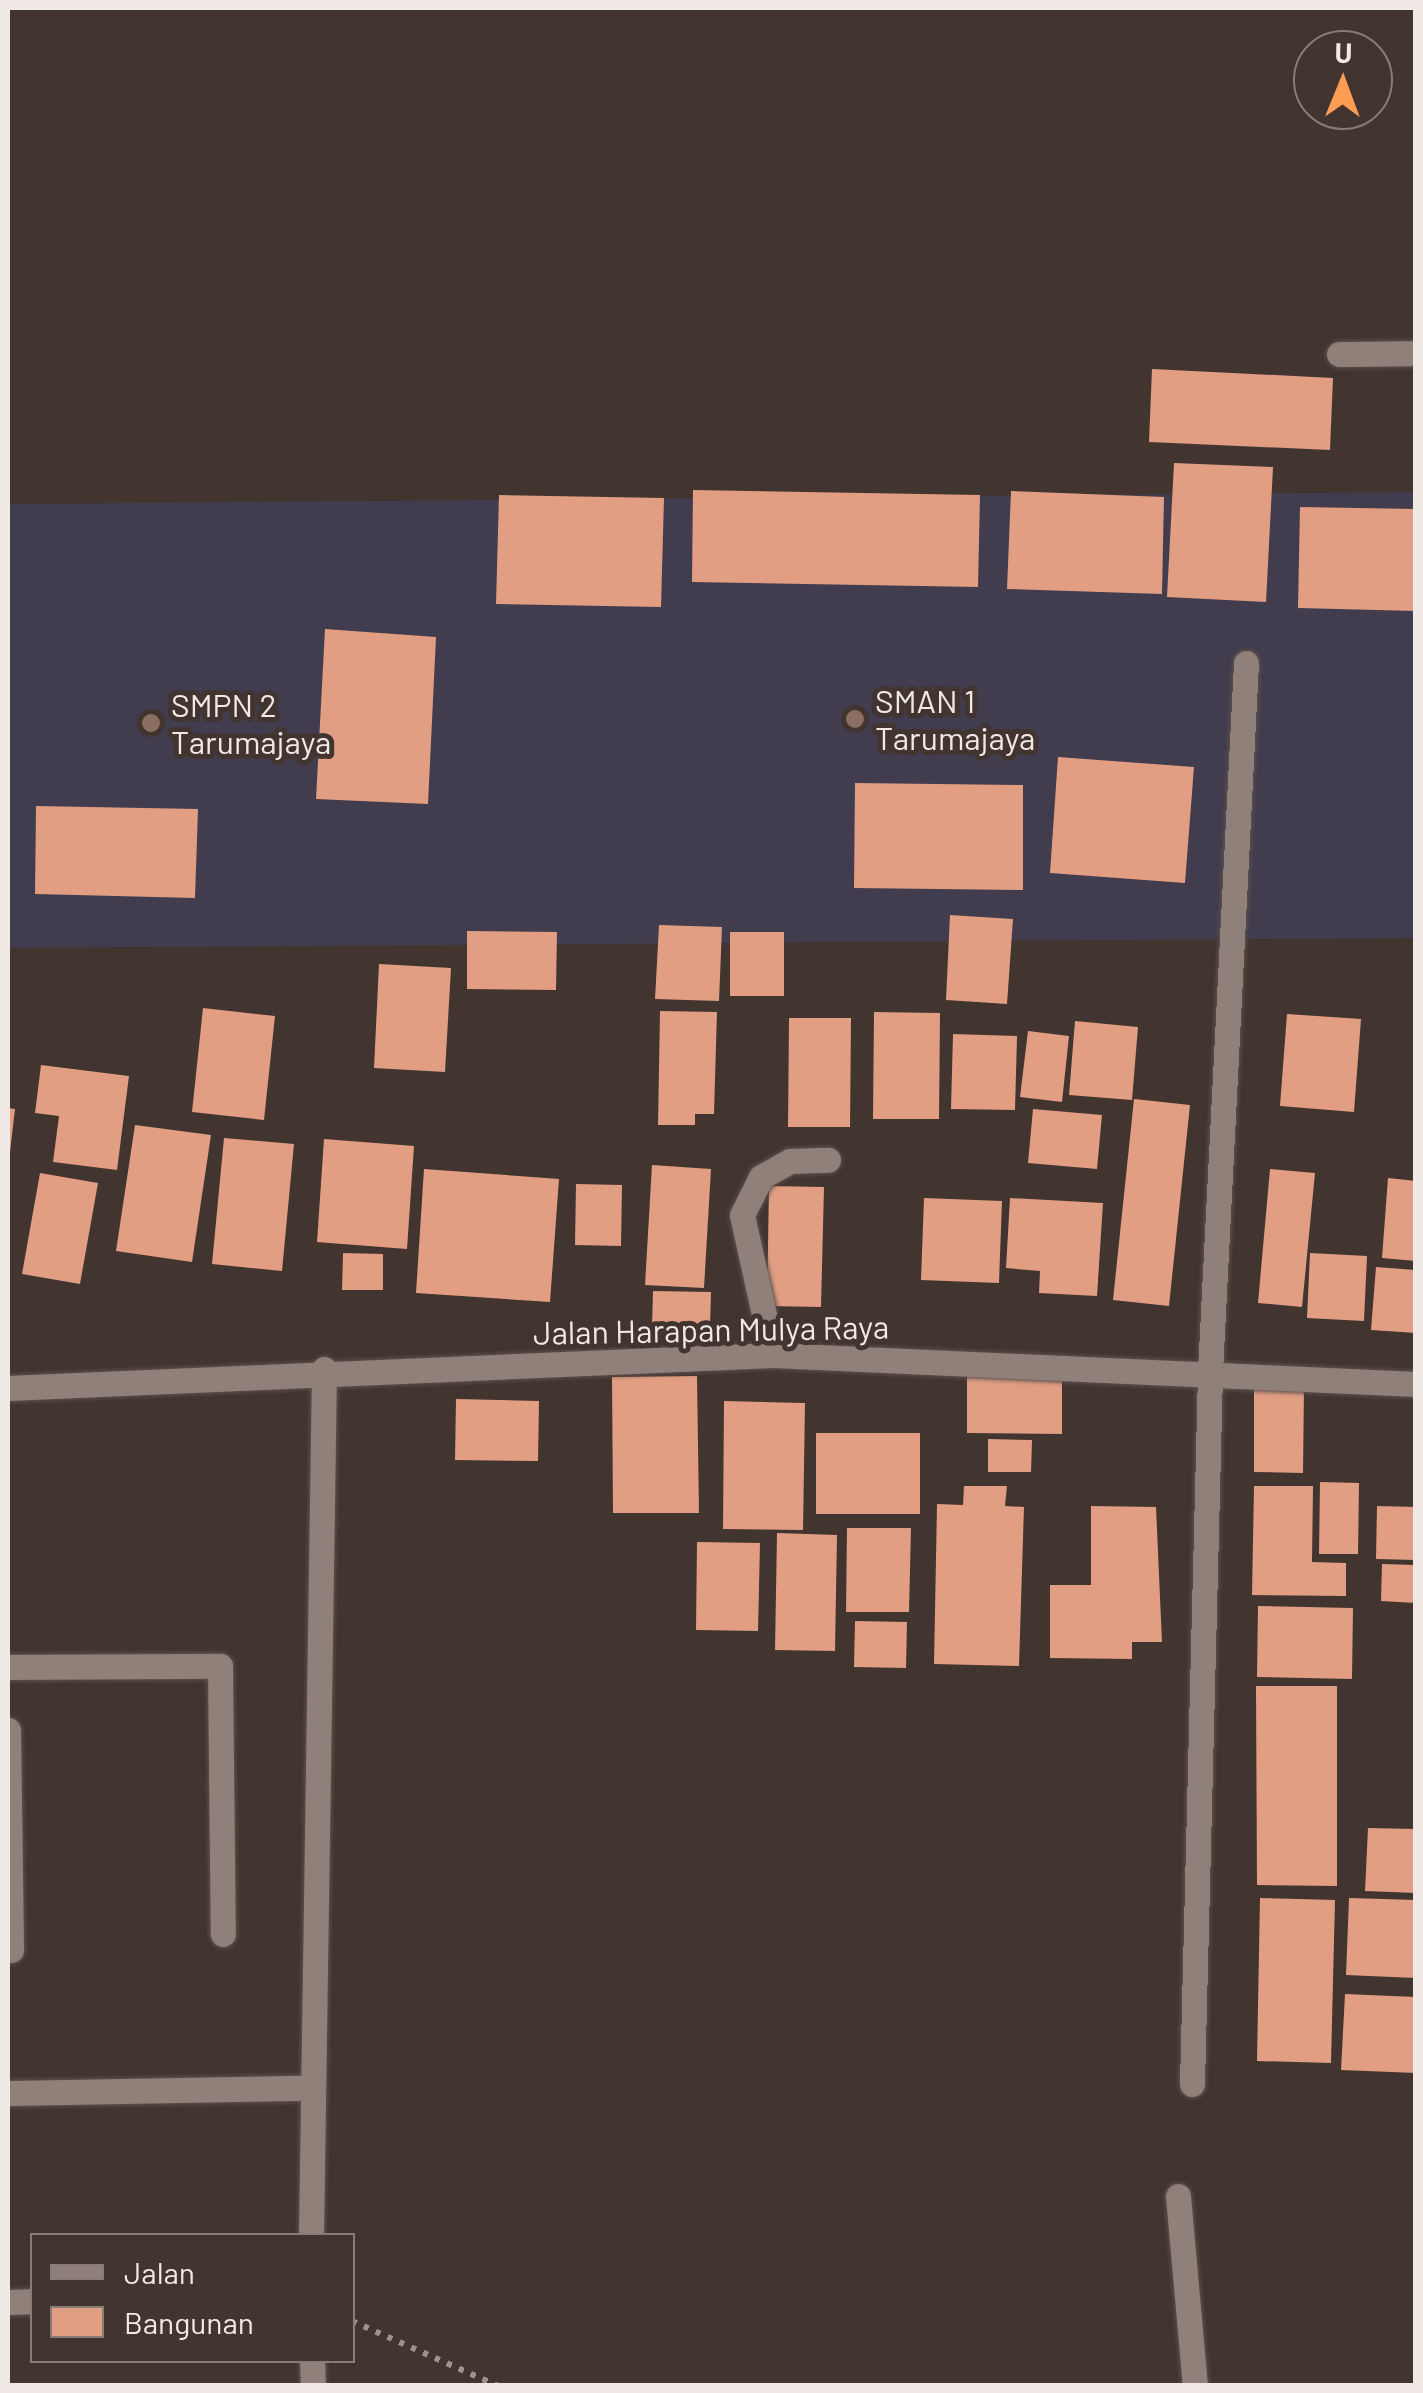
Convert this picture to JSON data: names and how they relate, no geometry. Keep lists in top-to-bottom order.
{
  "streets": {
    "street": ["Jalan Harapan Mulya Raya"]
  },
  "places": ["SMAN 1 Tarumajaya", "SMPN 2 Tarumajaya"],
  "legend": ["Jalan", "Bangunan"],
  "north": "top"
}
